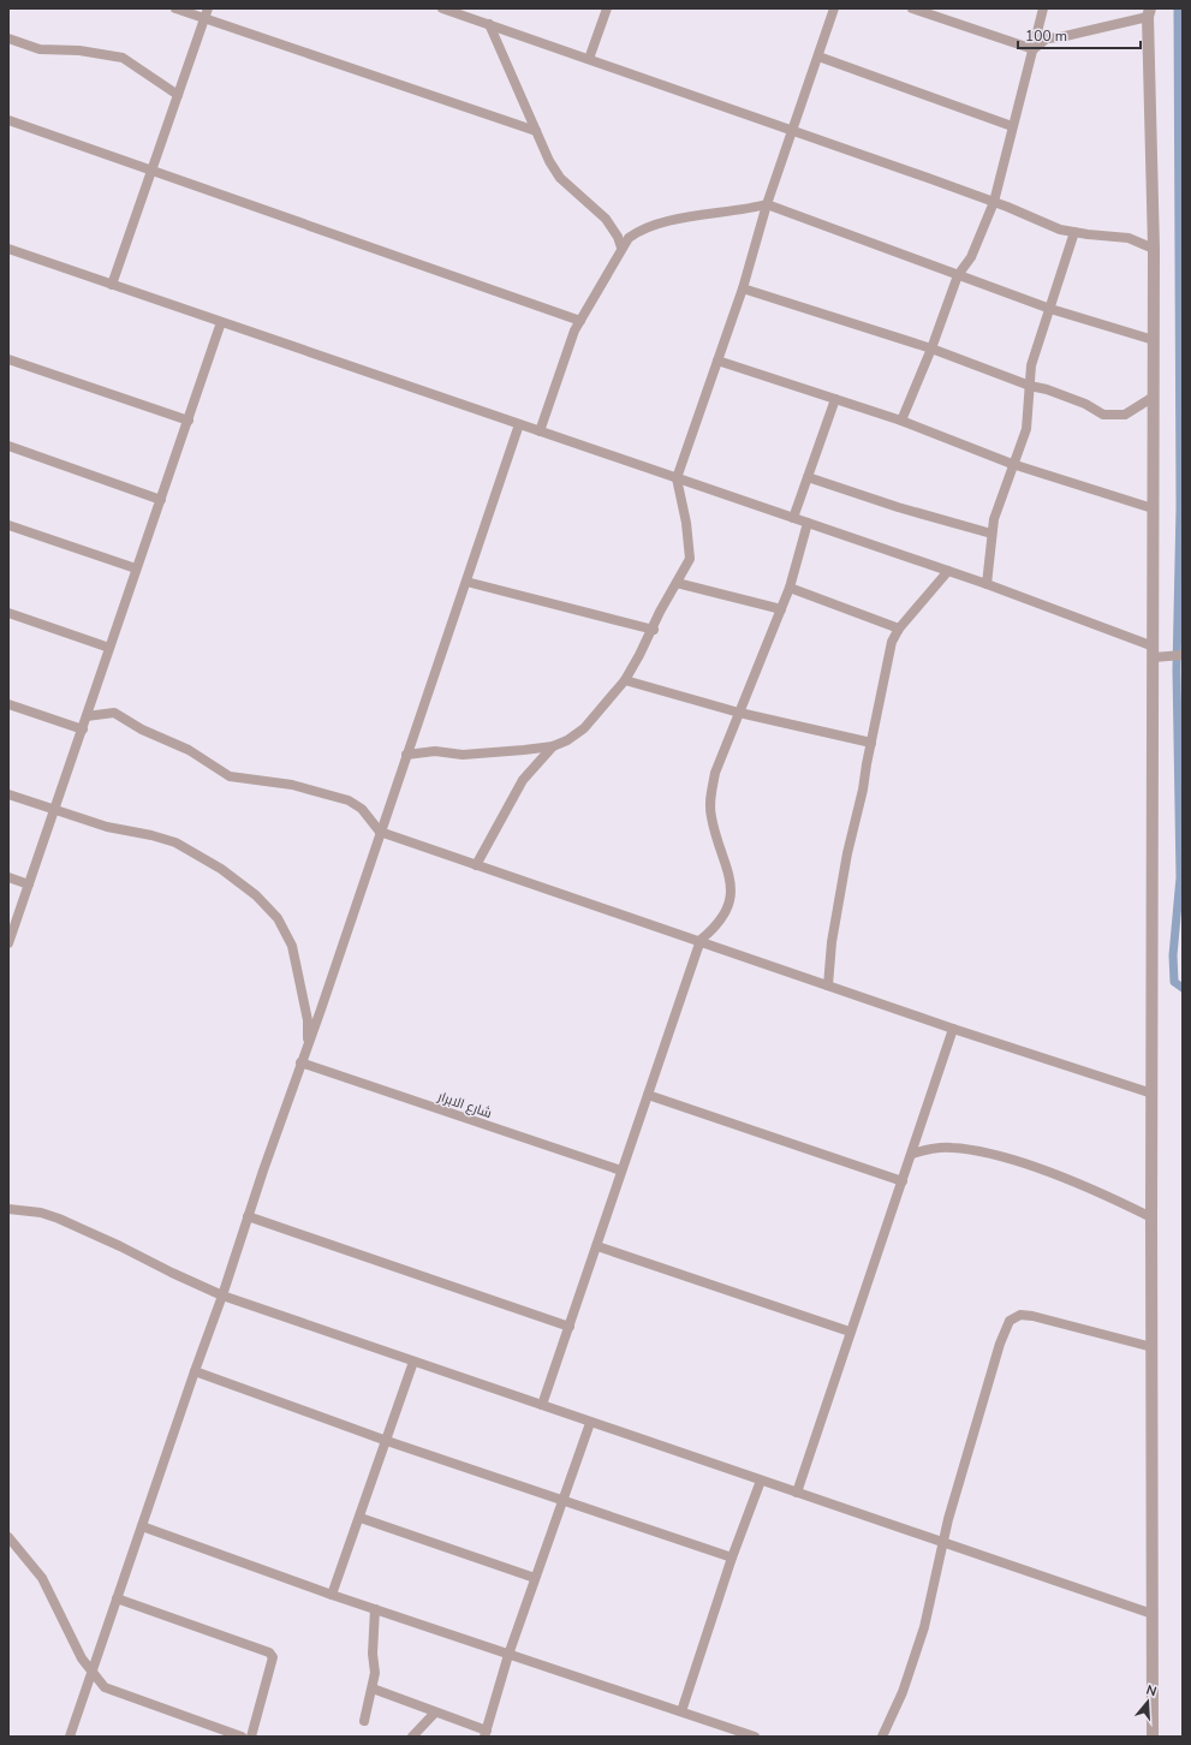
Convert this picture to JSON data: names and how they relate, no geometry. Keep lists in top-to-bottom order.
{
  "streets": {
    "street": ["شارع الابرار"]
  },
  "scale_bar": "100 m",
  "north": "top"
}
